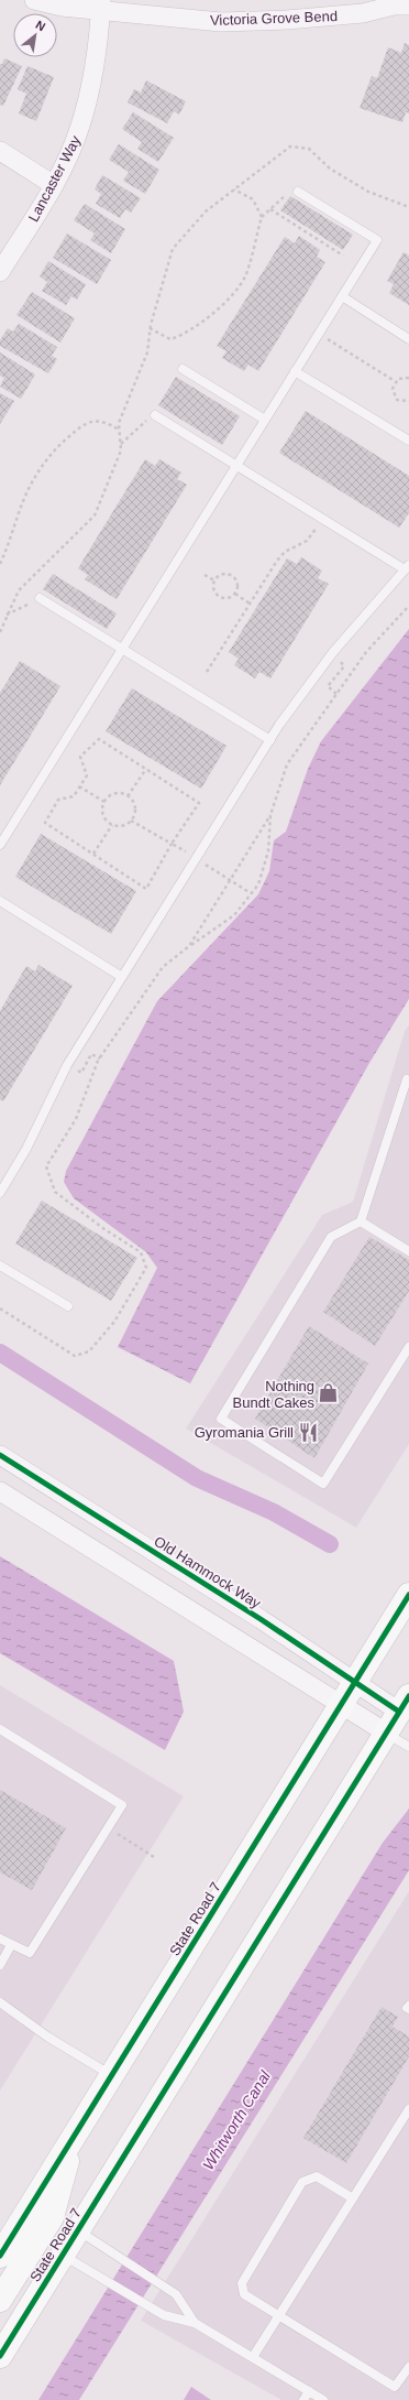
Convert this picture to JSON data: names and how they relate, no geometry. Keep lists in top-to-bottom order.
{
  "streets": {
    "main road": ["State Road 7"],
    "street": ["Victoria Grove Bend", "Lancaster Way", "Old Hammock Way"]
  },
  "crossings": [
    ["Victoria Grove Bend", "Lancaster Way"],
    ["Old Hammock Way", "State Road 7"]
  ],
  "water": ["Whitworth Canal"],
  "places": {
    "shop": ["Nothing Bundt Cakes"],
    "restaurant": ["Gyromania Grill"]
  },
  "north": "top right"
}
